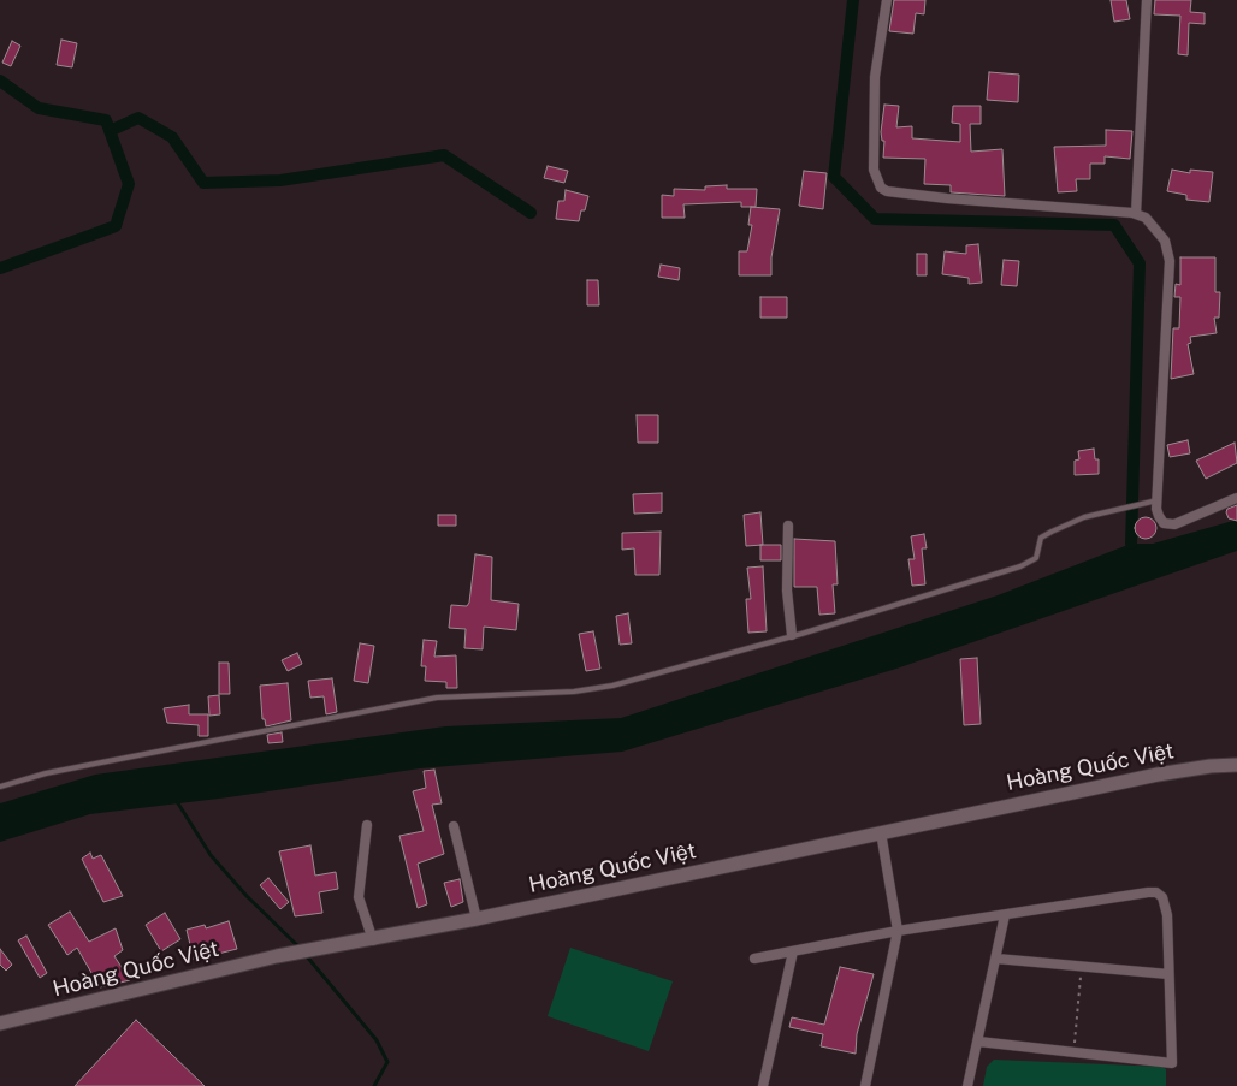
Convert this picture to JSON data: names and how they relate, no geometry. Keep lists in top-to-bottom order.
{
  "streets": {
    "street": ["Hoàng Quốc Việt"]
  }
}
